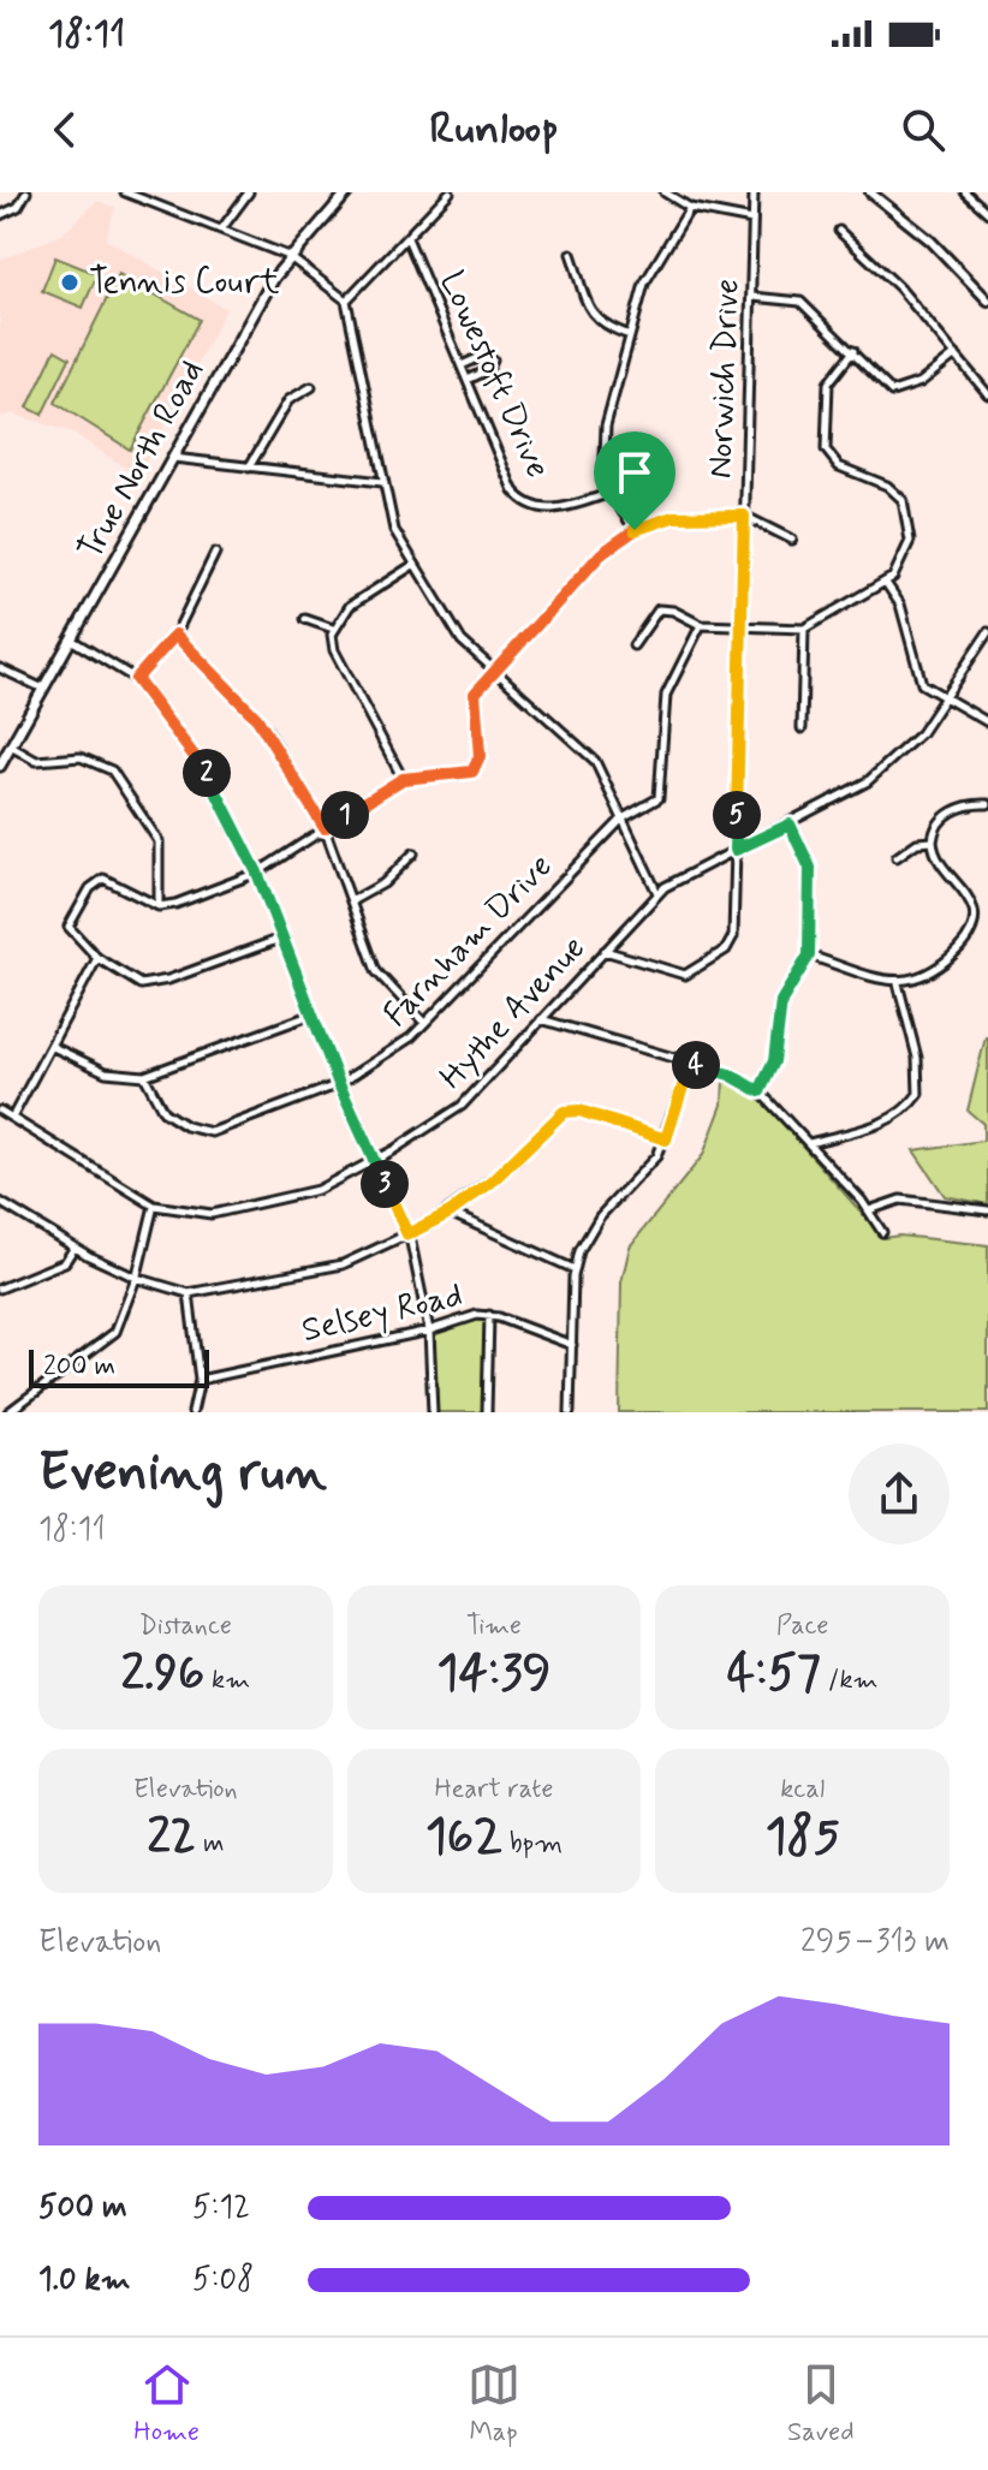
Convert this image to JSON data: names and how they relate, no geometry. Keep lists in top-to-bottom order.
{
  "streets": {
    "main road": ["True North Road"],
    "street": [
      "Lowestoft Drive",
      "Norwich Drive",
      "Farnham Drive",
      "Hythe Avenue",
      "Selsey Road"
    ]
  },
  "crossings": [
    ["Norwich Drive", "Hythe Avenue"]
  ],
  "places": ["Tennis Court"],
  "scale_bar": "200 m",
  "page": {
    "status": "18:11",
    "header": "Runloop",
    "pins": [
      "2",
      "1",
      "5",
      "4",
      "3"
    ],
    "scale": "200 m",
    "heading": ["Evening run", "18:11"],
    "stats": [
      ["Distance", "2.96 km"],
      ["Time", "14:39"],
      ["Pace", "4:57 /km"],
      ["Elevation", "22 m"],
      ["Heart rate", "162 bpm"],
      ["kcal", "185"]
    ],
    "chart": ["Elevation", "295–313 m"],
    "list": [
      {
        "name": "500 m",
        "note": "5:12"
      },
      {
        "name": "1.0 km",
        "note": "5:08"
      }
    ],
    "tabs": ["Home", "Map", "Saved"]
  }
}
